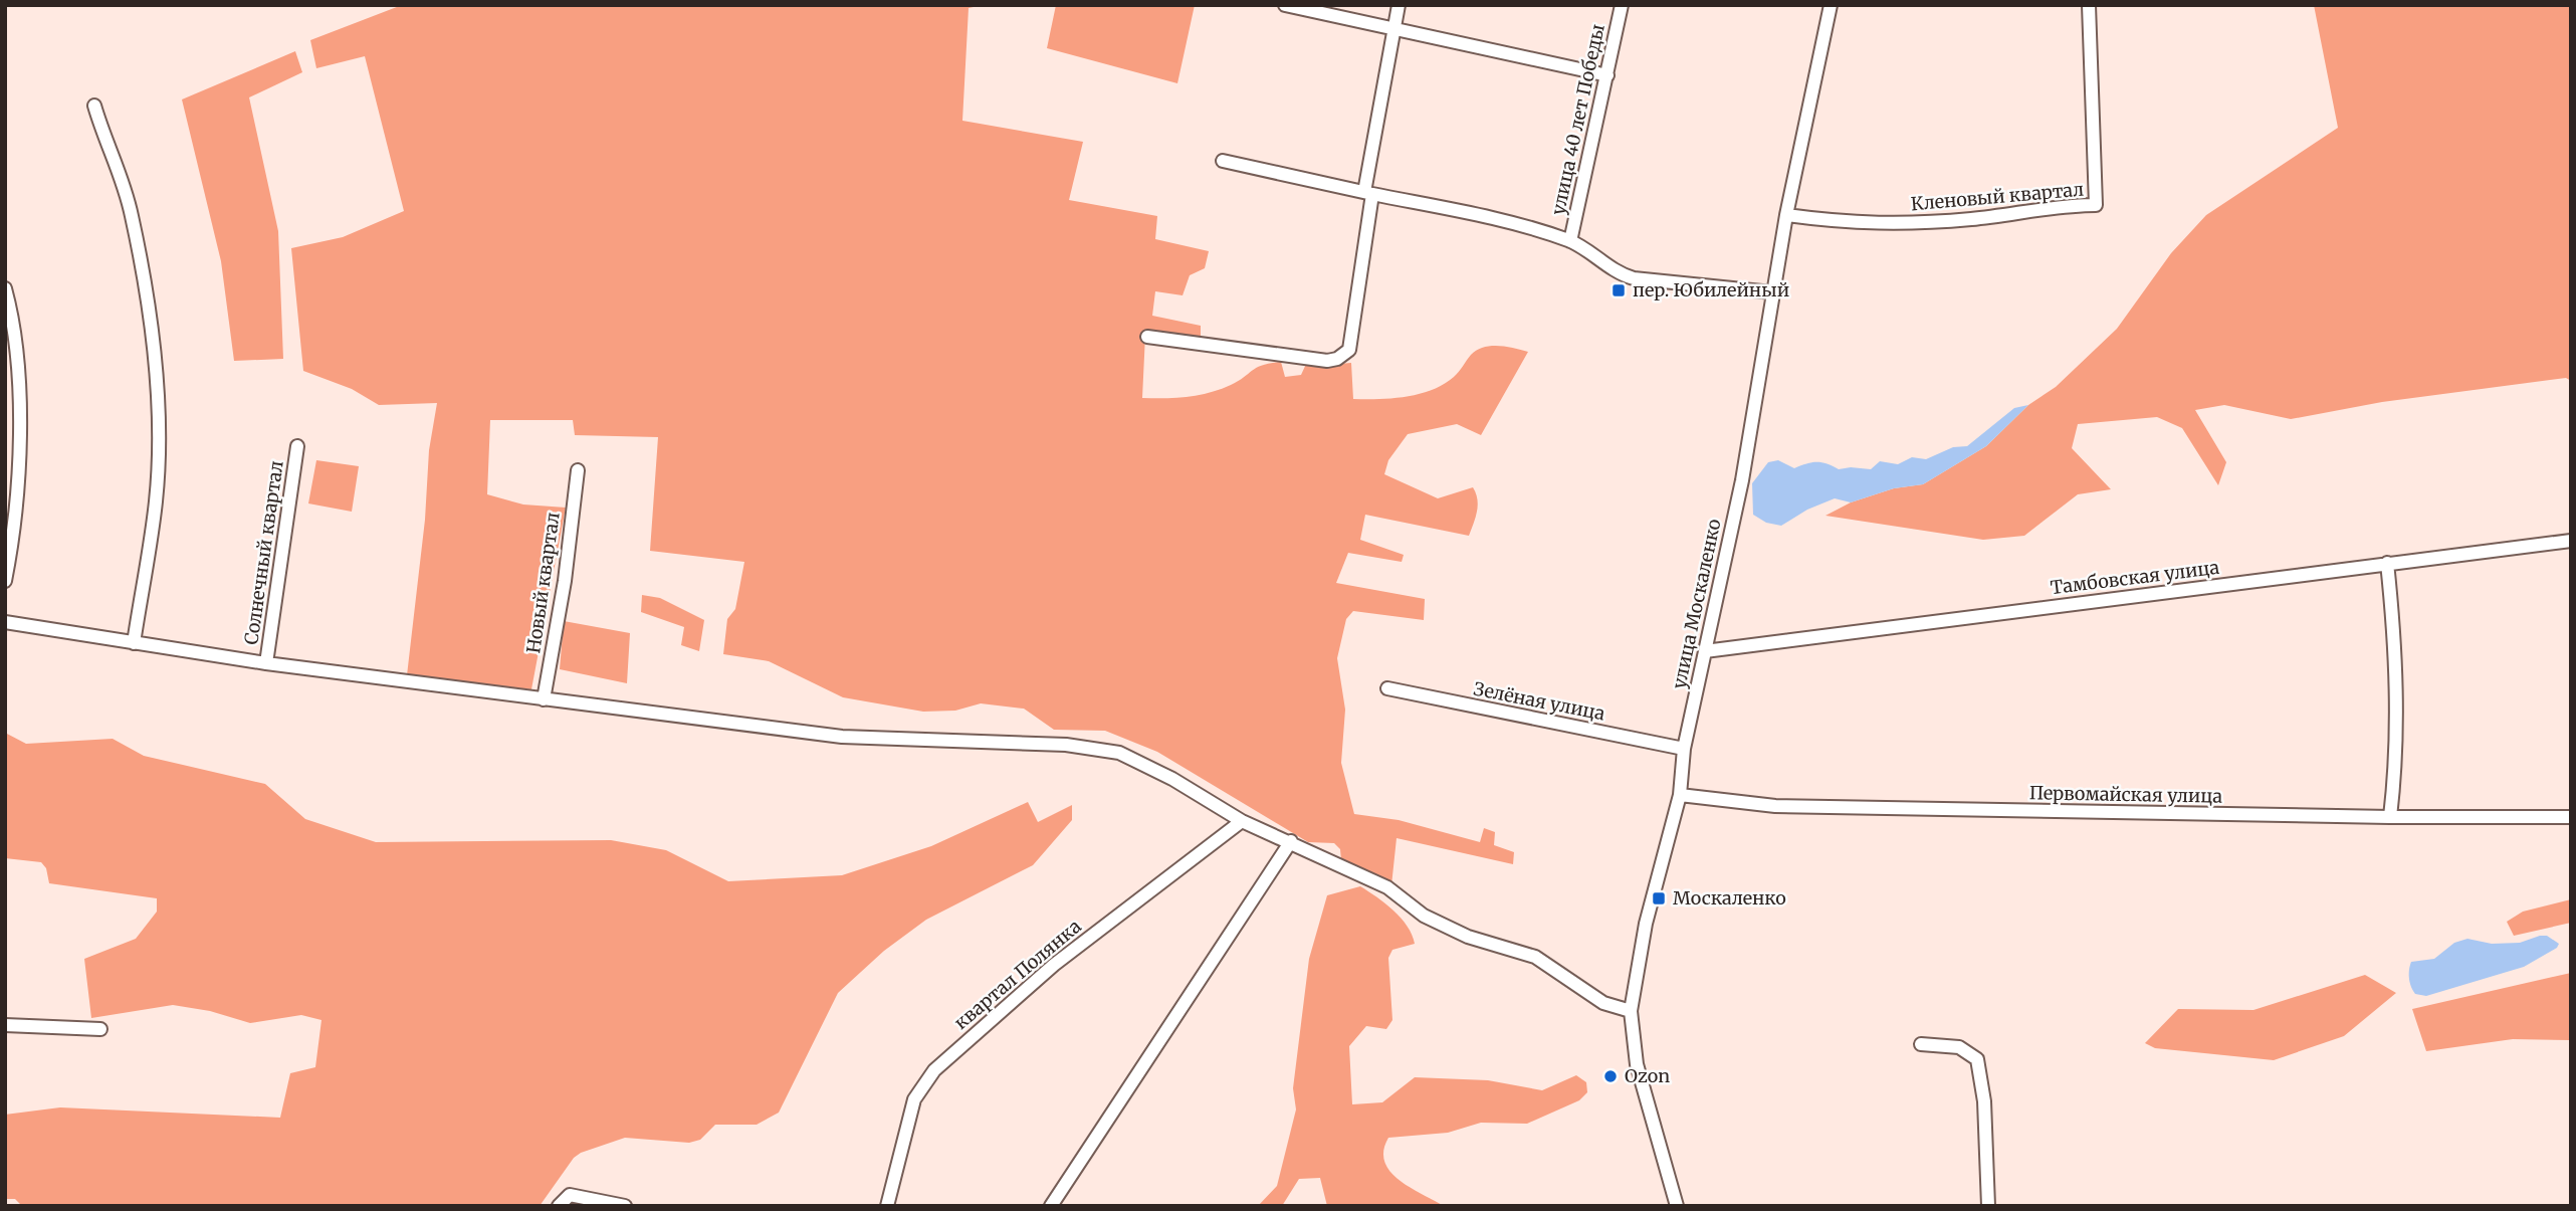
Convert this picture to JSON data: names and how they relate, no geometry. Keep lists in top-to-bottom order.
{
  "streets": {
    "street": [
      "улица 40 лет Победы",
      "Кленовый квартал",
      "Солнечный квартал",
      "Тамбовская улица",
      "Новый квартал",
      "улица Москаленко",
      "Зелёная улица",
      "Первомайская улица",
      "квартал Полянка"
    ]
  },
  "crossings": [
    ["Кленовый квартал", "улица Москаленко"],
    ["Тамбовская улица", "улица Москаленко"],
    ["улица Москаленко", "Зелёная улица"],
    ["улица Москаленко", "Первомайская улица"]
  ],
  "places": {
    "transit": ["пер. Юбилейный", "Москаленко"],
    "other": ["Ozon"]
  }
}
